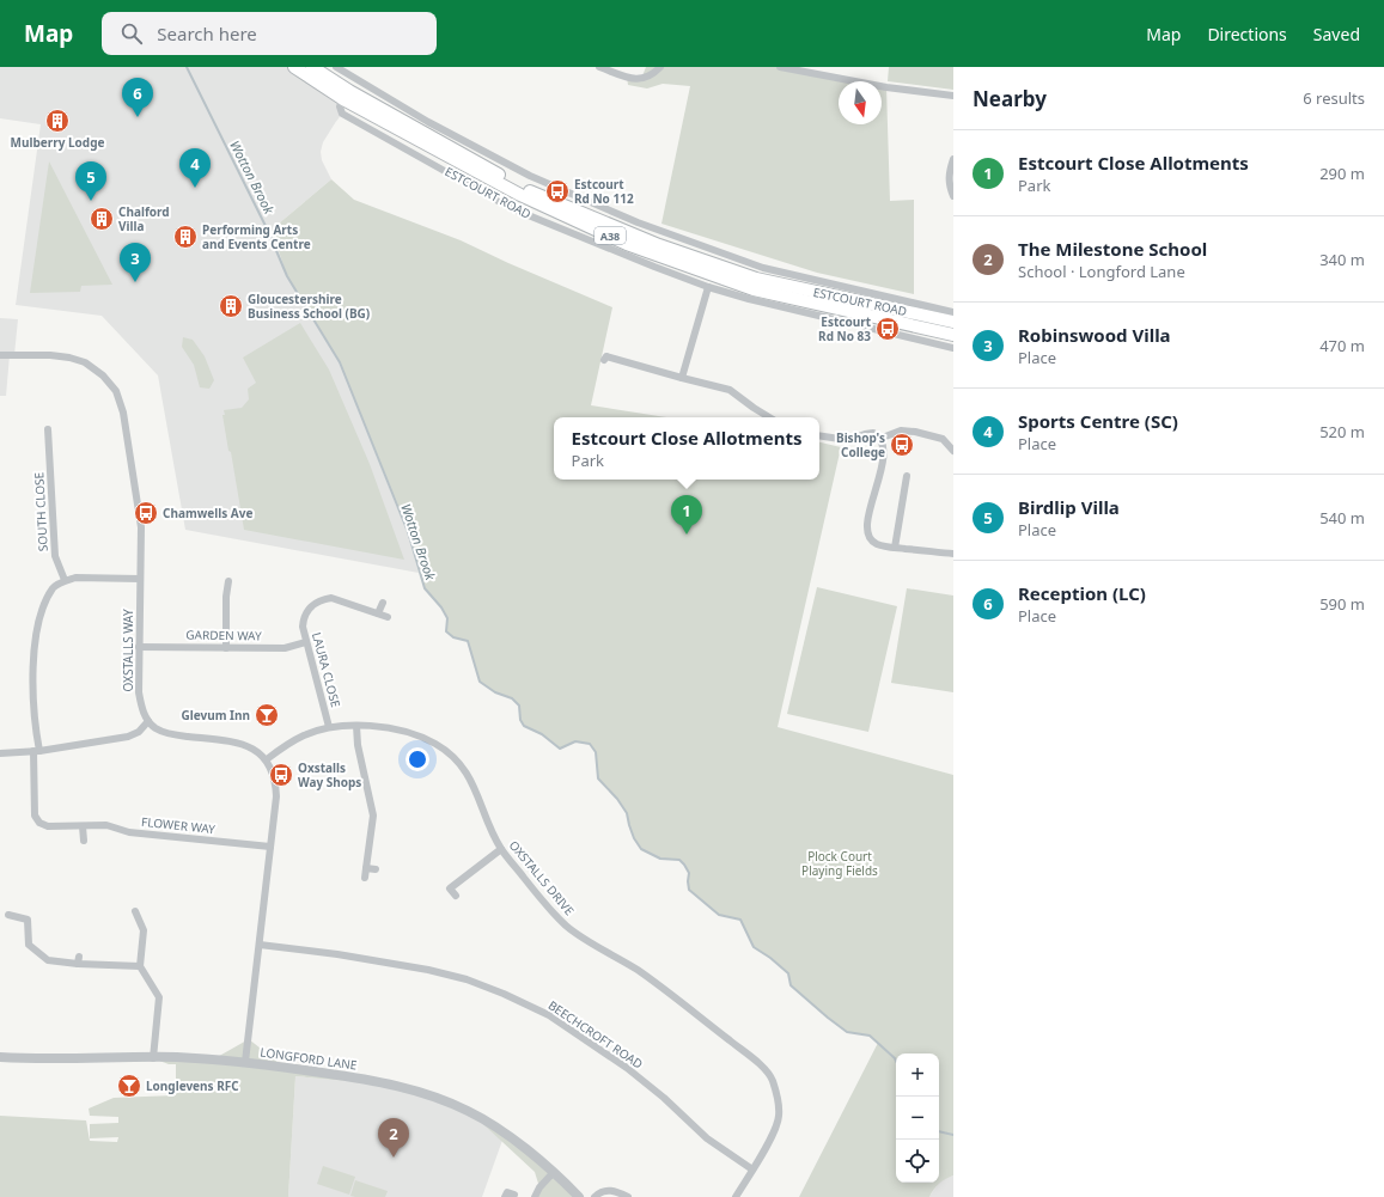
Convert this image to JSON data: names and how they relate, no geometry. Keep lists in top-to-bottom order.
{
  "streets": {
    "main road": ["ESTCOURT ROAD", "A38"],
    "street": [
      "SOUTH CLOSE",
      "GARDEN WAY",
      "OXSTALLS WAY",
      "LAURA CLOSE",
      "FLOWER WAY",
      "OXSTALLS DRIVE",
      "BEECHCROFT ROAD",
      "LONGFORD LANE"
    ]
  },
  "crossings": [
    ["SOUTH CLOSE", "FLOWER WAY"],
    ["GARDEN WAY", "OXSTALLS WAY"],
    ["GARDEN WAY", "LAURA CLOSE"],
    ["LAURA CLOSE", "OXSTALLS DRIVE"],
    ["OXSTALLS DRIVE", "BEECHCROFT ROAD"]
  ],
  "water": ["Wotton Brook"],
  "parks": ["Plock Court Playing Fields"],
  "places": {
    "building": [
      "Mulberry Lodge",
      "Chalford Villa",
      "Performing Arts and Events Centre",
      "Gloucestershire Business School (BG)"
    ],
    "bus stop": [
      "Estcourt Rd No 112",
      "Estcourt Rd No 83",
      "Bishop's College",
      "Chamwells Ave",
      "Oxstalls Way Shops"
    ],
    "bar": ["Glevum Inn", "Longlevens RFC"]
  },
  "north": "bottom",
  "page": {
    "header": "Map",
    "search": "Search here",
    "nav": ["Map", "Directions", "Saved"],
    "heading": ["Nearby", "6 results"],
    "pins": [
      "6",
      "4",
      "5",
      "3",
      "1",
      "2"
    ],
    "list": [
      {
        "mark": "1",
        "name": "Estcourt Close Allotments",
        "note": "Park",
        "value": "290 m"
      },
      {
        "mark": "2",
        "name": "The Milestone School",
        "note": "School · Longford Lane",
        "value": "340 m"
      },
      {
        "mark": "3",
        "name": "Robinswood Villa",
        "note": "Place",
        "value": "470 m"
      },
      {
        "mark": "4",
        "name": "Sports Centre (SC)",
        "note": "Place",
        "value": "520 m"
      },
      {
        "mark": "5",
        "name": "Birdlip Villa",
        "note": "Place",
        "value": "540 m"
      },
      {
        "mark": "6",
        "name": "Reception (LC)",
        "note": "Place",
        "value": "590 m"
      }
    ],
    "popup": ["Estcourt Close Allotments", "Park"],
    "map_buttons": ["+", "−"]
  }
}
